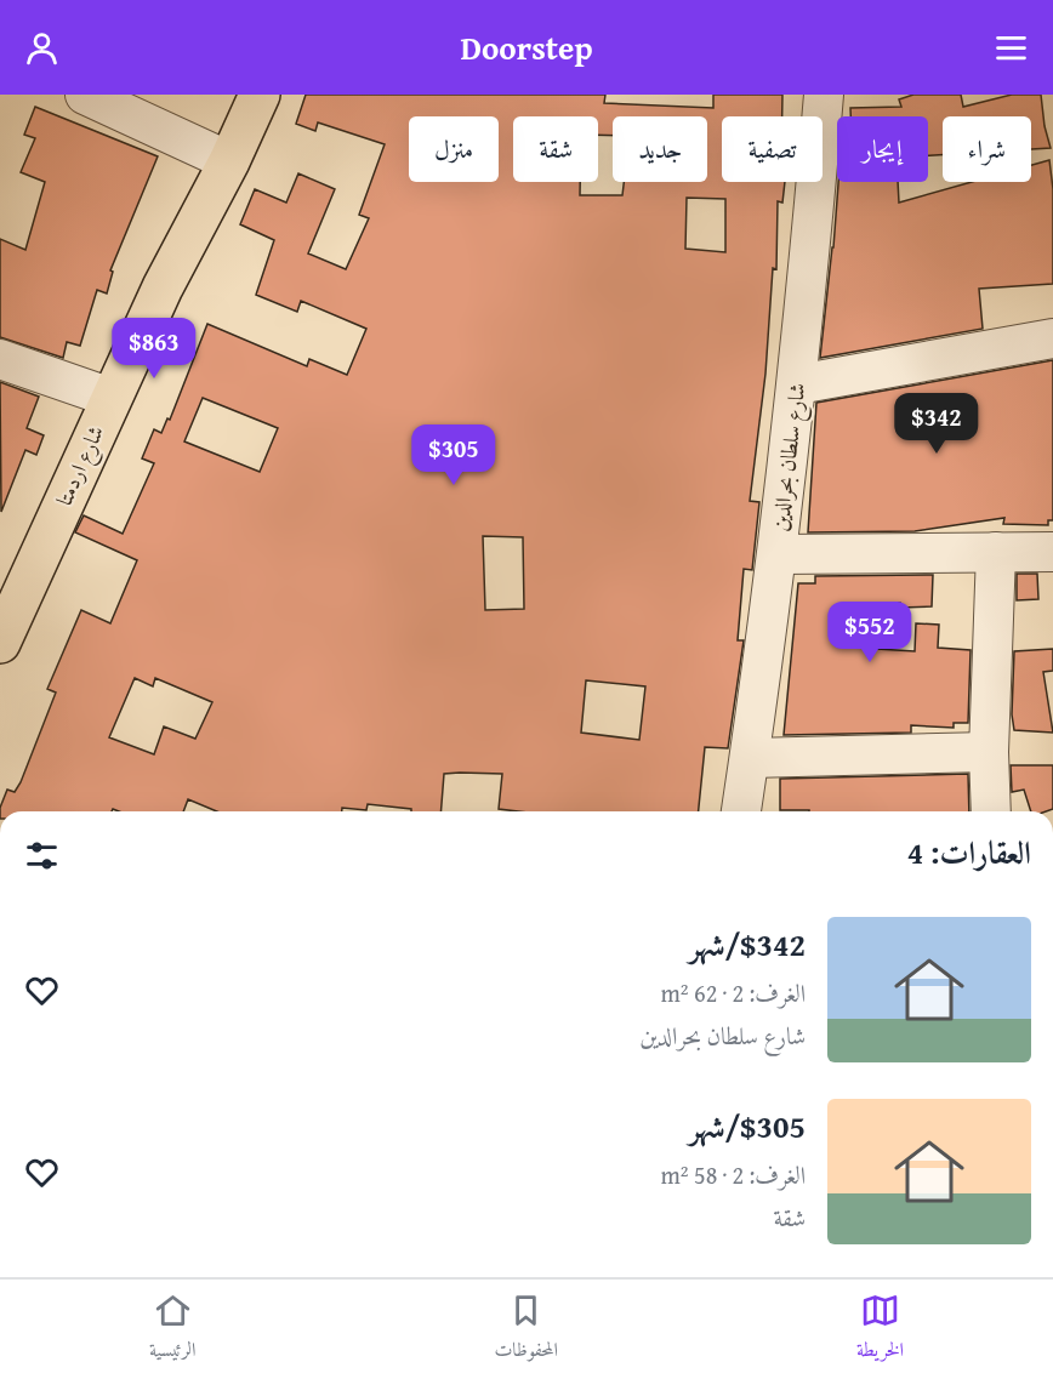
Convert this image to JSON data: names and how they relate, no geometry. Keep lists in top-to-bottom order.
{
  "streets": {
    "main road": ["شارع اردمتا"],
    "street": ["شارع سلطان بحرالدين"]
  },
  "page": {
    "header": "Doorstep",
    "chip": [
      "شراء",
      "إيجار",
      "تصفية",
      "جديد",
      "شقة",
      "منزل"
    ],
    "price": [
      "$863",
      "$342",
      "$305",
      "$552"
    ],
    "heading": "العقارات: 4",
    "list": [
      {
        "name": "$342/شهر",
        "note": "الغرف: 2 · 62 m² · شارع سلطان بحرالدين"
      },
      {
        "name": "$305/شهر",
        "note": "الغرف: 2 · 58 m² · شقة"
      }
    ],
    "tabs": ["الخريطة", "المحفوظات", "الرئيسية"]
  }
}
